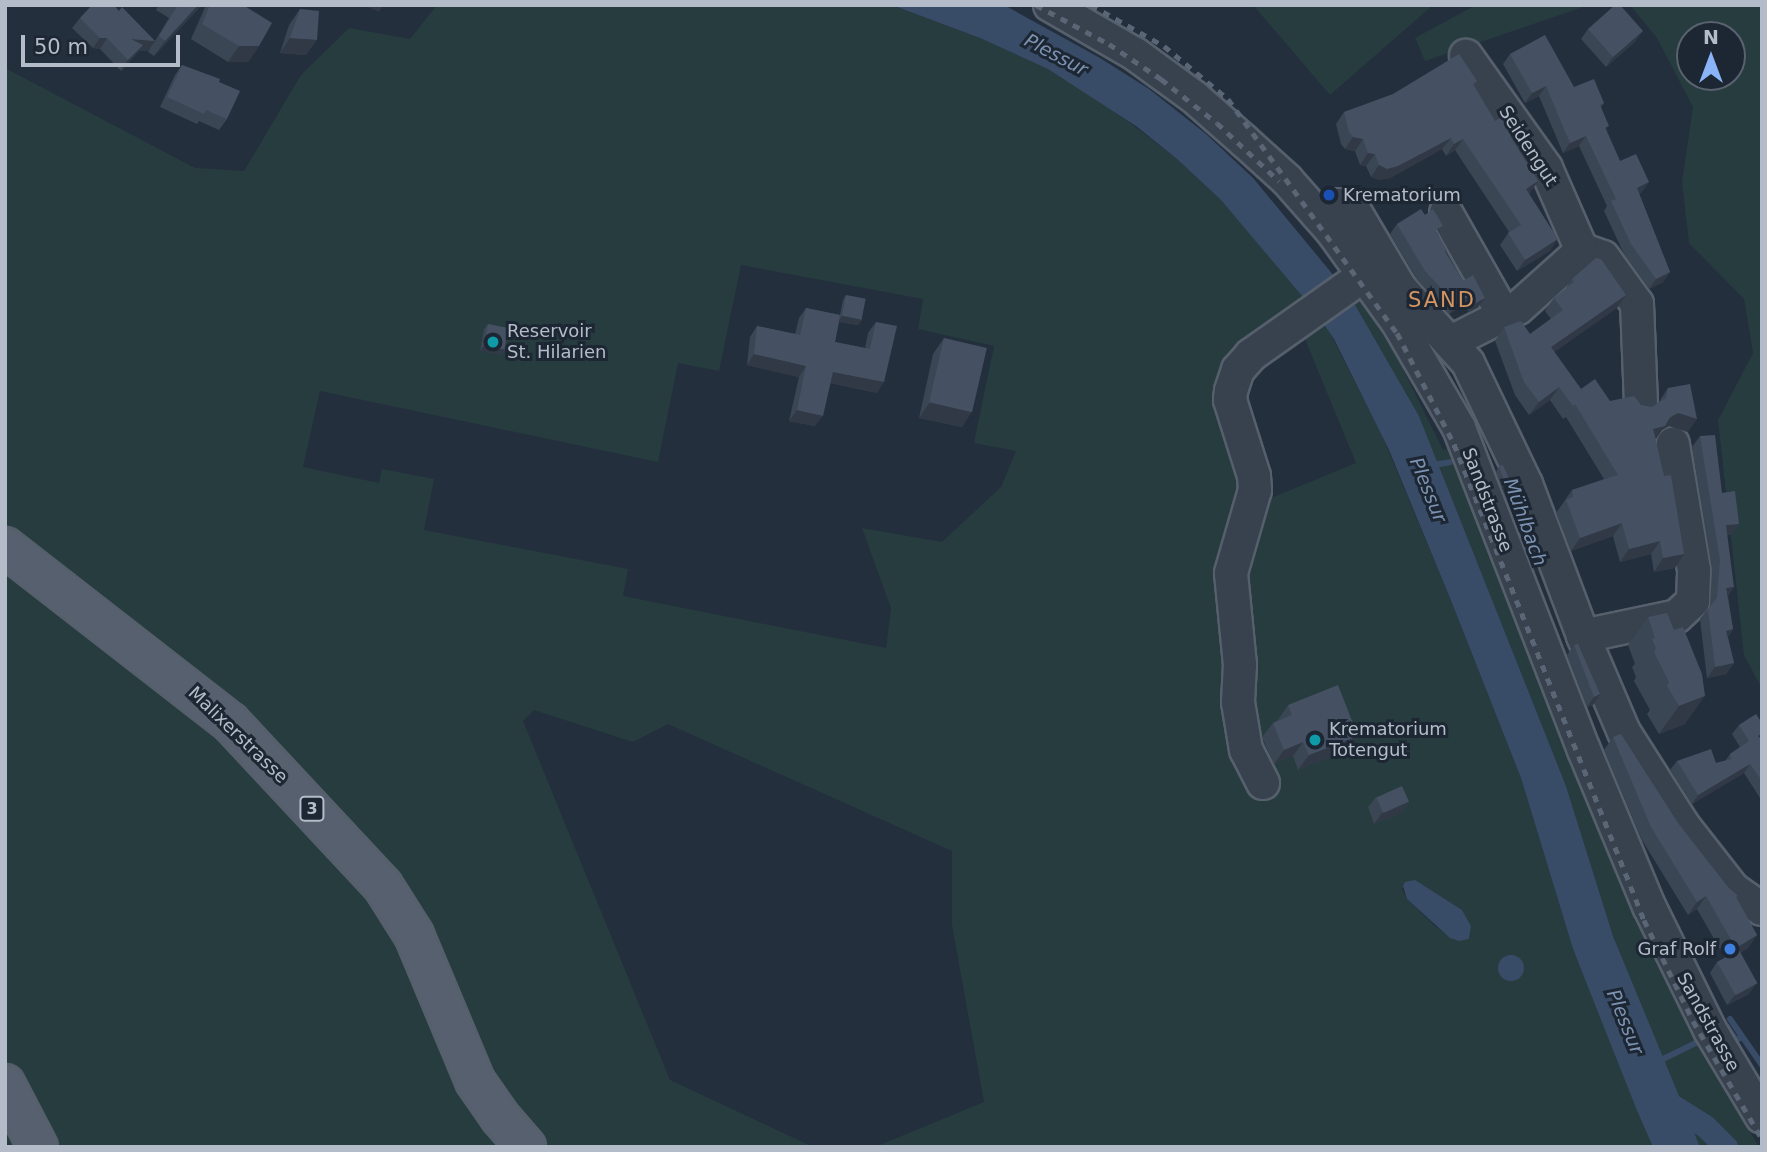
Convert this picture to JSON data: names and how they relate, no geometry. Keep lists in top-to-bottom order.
{
  "streets": {
    "main road": ["Malixerstrasse", "3"],
    "street": ["Seidengut", "Sandstrasse"]
  },
  "districts": ["SAND"],
  "water": ["Plessur", "Mühlbach"],
  "places": [
    "Krematorium",
    "Reservoir St. Hilarien",
    "Krematorium Totengut",
    "Graf Rolf"
  ],
  "scale_bar": "50 m",
  "north": "top"
}
